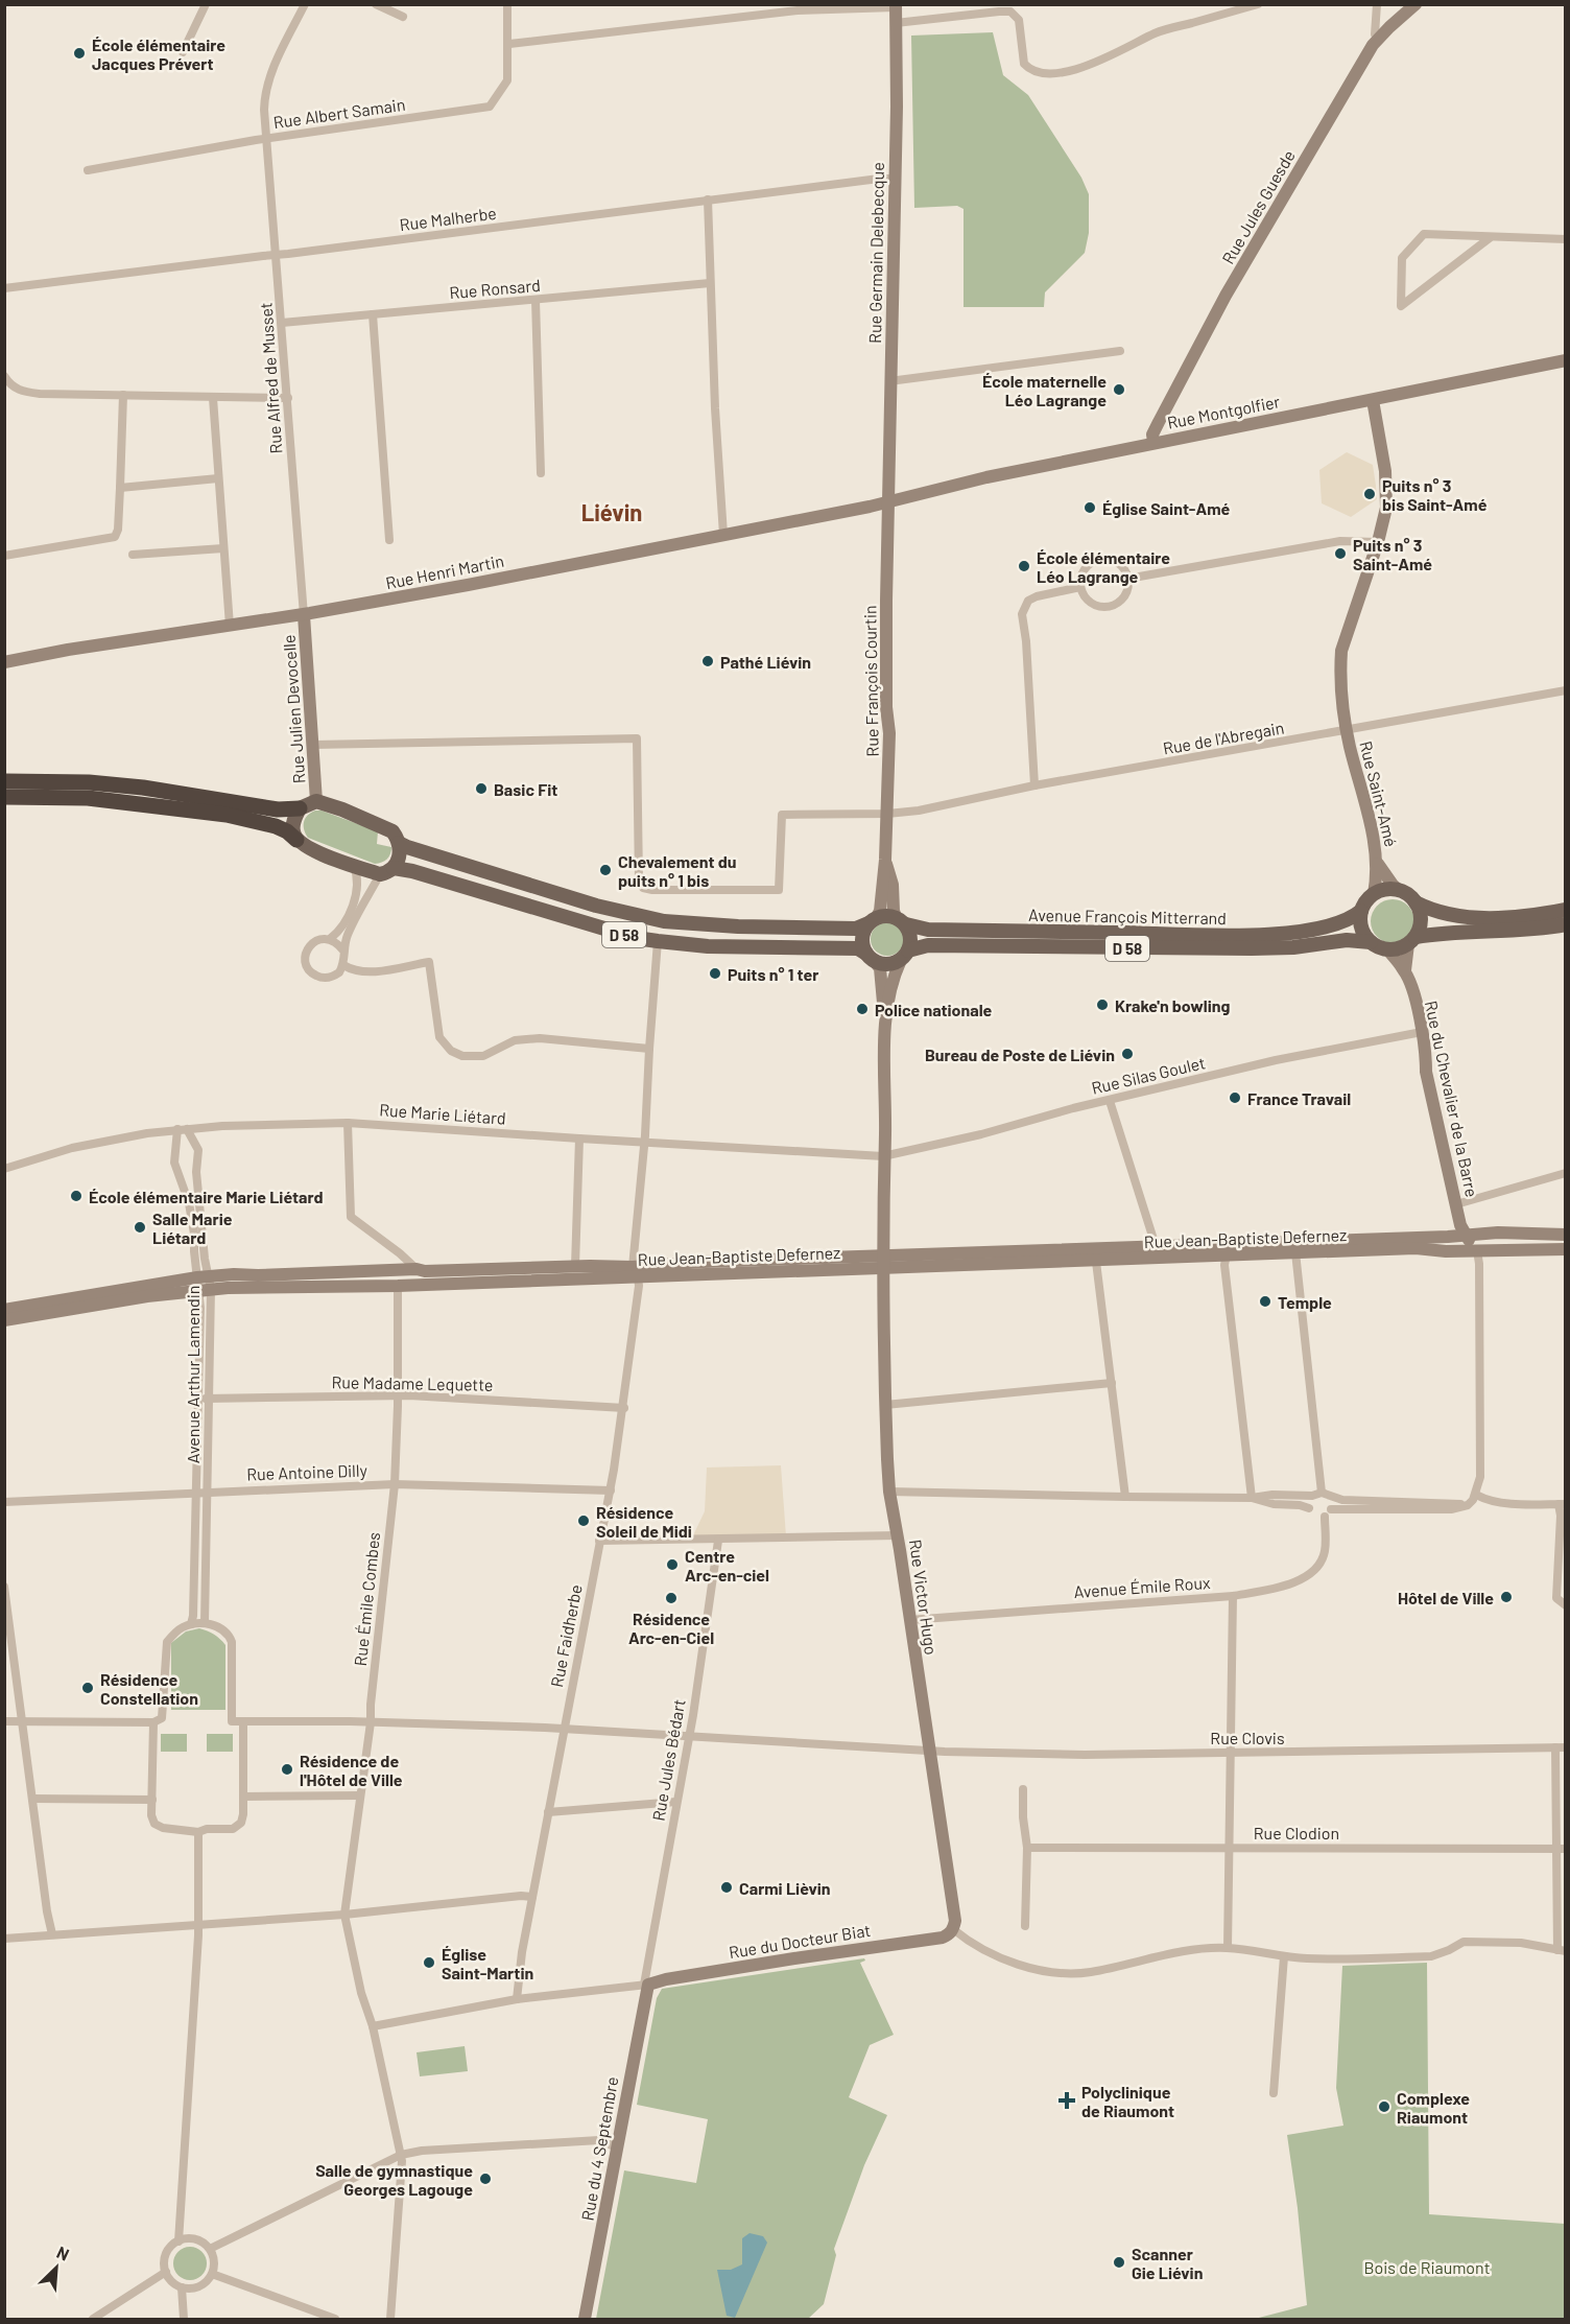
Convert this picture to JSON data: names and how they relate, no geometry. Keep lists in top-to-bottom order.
{
  "streets": {
    "main road": ["Avenue François Mitterrand", "D 58"],
    "street": [
      "Rue Albert Samain",
      "Rue Jules Guesde",
      "Rue Malherbe",
      "Rue Germain Delebecque",
      "Rue Ronsard",
      "Rue Alfred de Musset",
      "Rue Montgolfier",
      "Rue Henri Martin",
      "Rue François Courtin",
      "Rue Julien Devocelle",
      "Rue de l'Abregain",
      "Rue Saint-Amé",
      "Rue Silas Goulet",
      "Rue du Chevalier de la Barre",
      "Rue Marie Liétard",
      "Rue Jean-Baptiste Defernez",
      "Avenue Arthur Lamendin",
      "Rue Madame Lequette",
      "Rue Antoine Dilly",
      "Avenue Émile Roux",
      "Rue Victor Hugo",
      "Rue Émile Combes",
      "Rue Faidherbe",
      "Rue Clovis",
      "Rue Jules Bédart",
      "Rue Clodion",
      "Rue du Docteur Biat",
      "Rue du 4 Septembre"
    ]
  },
  "crossings": [
    ["Rue Albert Samain", "Rue Alfred de Musset"],
    ["Rue Jules Guesde", "Rue Montgolfier"],
    ["Rue Malherbe", "Rue Germain Delebecque"],
    ["Rue Malherbe", "Rue Alfred de Musset"],
    ["Rue Germain Delebecque", "Rue Montgolfier"],
    ["Rue Germain Delebecque", "Rue Henri Martin"],
    ["Rue Germain Delebecque", "Rue François Courtin"],
    ["Rue Ronsard", "Rue Alfred de Musset"],
    ["Rue Alfred de Musset", "Rue Henri Martin"],
    ["Rue Alfred de Musset", "Rue Julien Devocelle"],
    ["Rue Montgolfier", "Rue Henri Martin"],
    ["Rue Montgolfier", "Rue François Courtin"],
    ["Rue Montgolfier", "Rue Saint-Amé"],
    ["Rue Henri Martin", "Rue François Courtin"],
    ["Rue Henri Martin", "Rue Julien Devocelle"],
    ["Rue François Courtin", "Rue de l'Abregain"],
    ["Rue Julien Devocelle", "Rue de l'Abregain"],
    ["Rue de l'Abregain", "Rue Saint-Amé"],
    ["Avenue François Mitterrand", "D 58"],
    ["D 58", "Rue Faidherbe"],
    ["Rue Silas Goulet", "Rue du Chevalier de la Barre"],
    ["Rue Silas Goulet", "Rue Marie Liétard"],
    ["Rue du Chevalier de la Barre", "Rue Jean-Baptiste Defernez"],
    ["Rue Marie Liétard", "Avenue Arthur Lamendin"],
    ["Rue Marie Liétard", "Rue Faidherbe"],
    ["Rue Jean-Baptiste Defernez", "Avenue Arthur Lamendin"],
    ["Rue Jean-Baptiste Defernez", "Rue Victor Hugo"],
    ["Rue Jean-Baptiste Defernez", "Rue Émile Combes"],
    ["Rue Jean-Baptiste Defernez", "Rue Faidherbe"],
    ["Avenue Arthur Lamendin", "Rue Madame Lequette"],
    ["Avenue Arthur Lamendin", "Rue Antoine Dilly"],
    ["Rue Madame Lequette", "Rue Émile Combes"],
    ["Rue Madame Lequette", "Rue Faidherbe"],
    ["Rue Antoine Dilly", "Rue Émile Combes"],
    ["Rue Antoine Dilly", "Rue Faidherbe"],
    ["Avenue Émile Roux", "Rue Victor Hugo"],
    ["Rue Victor Hugo", "Rue Clovis"],
    ["Rue Victor Hugo", "Rue du Docteur Biat"],
    ["Rue Émile Combes", "Rue Clovis"],
    ["Rue Faidherbe", "Rue Clovis"],
    ["Rue Clovis", "Rue Jules Bédart"],
    ["Rue Jules Bédart", "Rue du Docteur Biat"],
    ["Rue Jules Bédart", "Rue du 4 Septembre"],
    ["Rue du Docteur Biat", "Rue du 4 Septembre"]
  ],
  "districts": ["Liévin"],
  "parks": ["Bois de Riaumont"],
  "places": {
    "other": [
      "École élémentaire Jacques Prévert",
      "École maternelle Léo Lagrange",
      "Puits n° 3 bis Saint-Amé",
      "Église Saint-Amé",
      "Puits n° 3 Saint-Amé",
      "École élémentaire Léo Lagrange",
      "Pathé Liévin",
      "Basic Fit",
      "Chevalement du puits n° 1 bis",
      "Puits n° 1 ter",
      "Krake'n bowling",
      "Police nationale",
      "Bureau de Poste de Liévin",
      "France Travail",
      "École élémentaire Marie Liétard",
      "Salle Marie Liétard",
      "Temple",
      "Résidence Soleil de Midi",
      "Centre Arc-en-ciel",
      "Hôtel de Ville",
      "Résidence Arc-en-Ciel",
      "Résidence Constellation",
      "Résidence de l'Hôtel de Ville",
      "Carmi Lièvin",
      "Église Saint-Martin",
      "Complexe Riaumont",
      "Salle de gymnastique Georges Lagouge",
      "Scanner Gie Liévin"
    ],
    "health": ["Polyclinique de Riaumont"]
  },
  "north": "top right"
}
